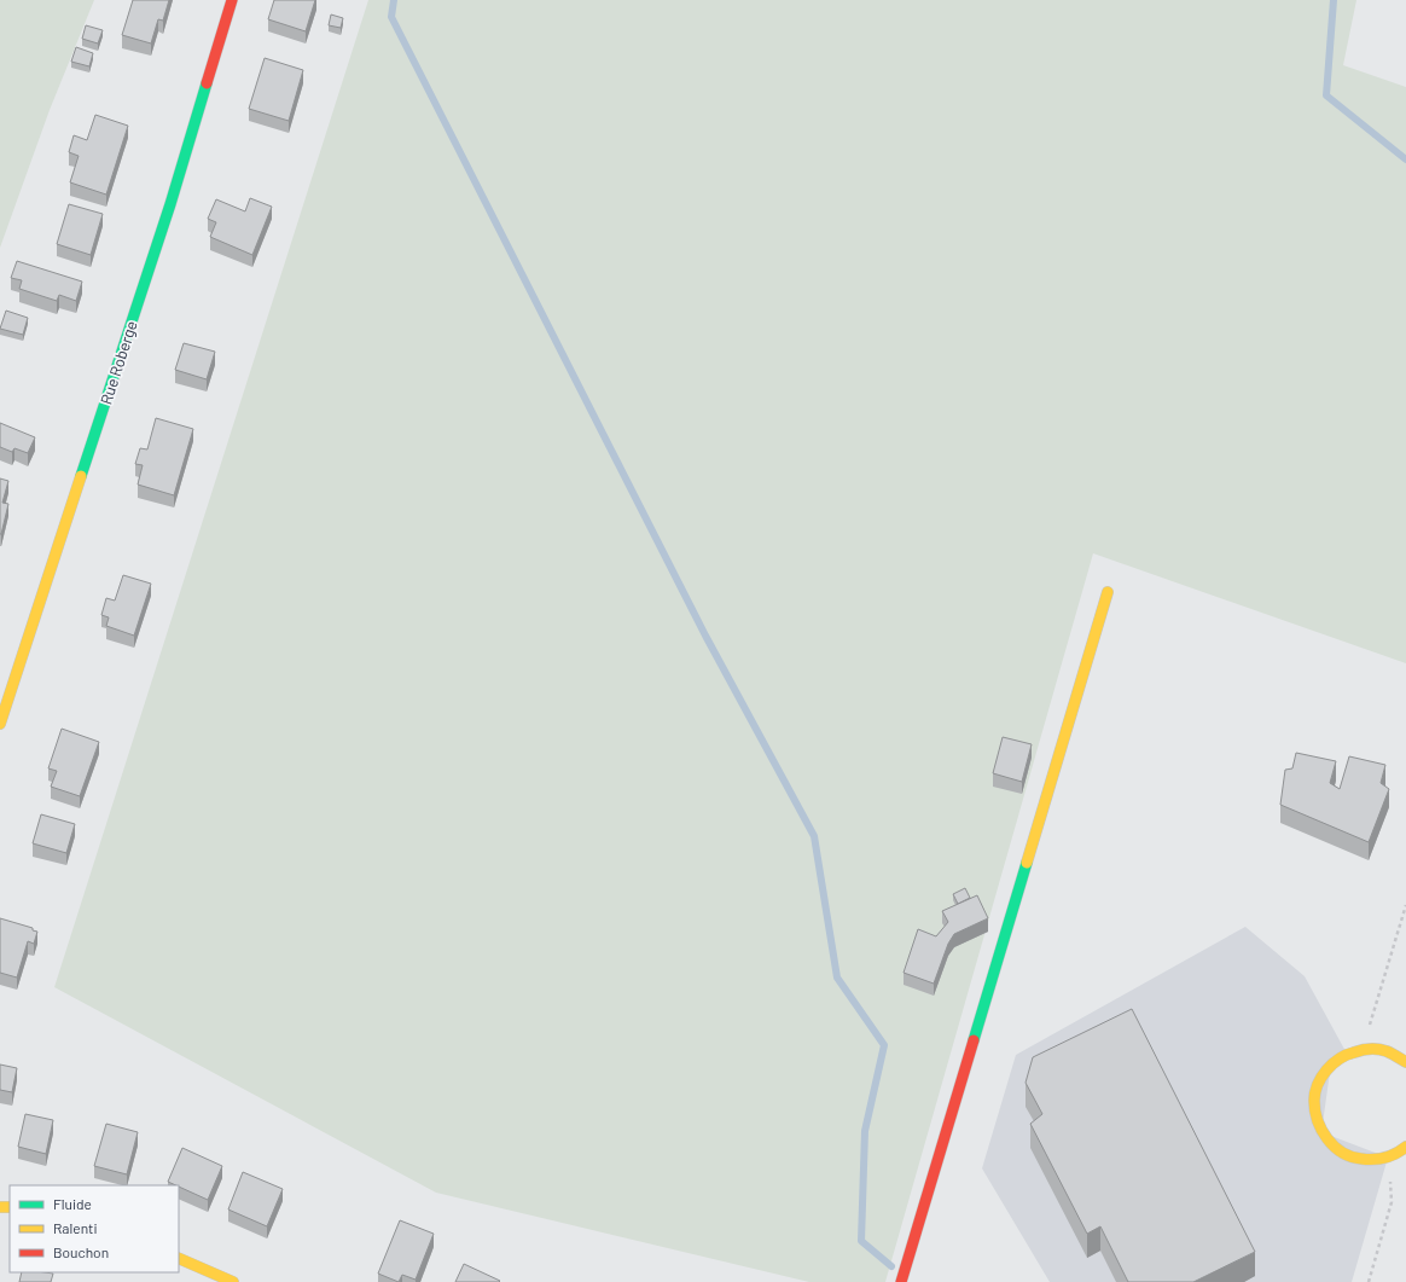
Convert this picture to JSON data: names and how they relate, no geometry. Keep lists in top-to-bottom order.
{
  "streets": {
    "street": ["Rue Roberge"]
  },
  "legend": ["Fluide", "Ralenti", "Bouchon"]
}
